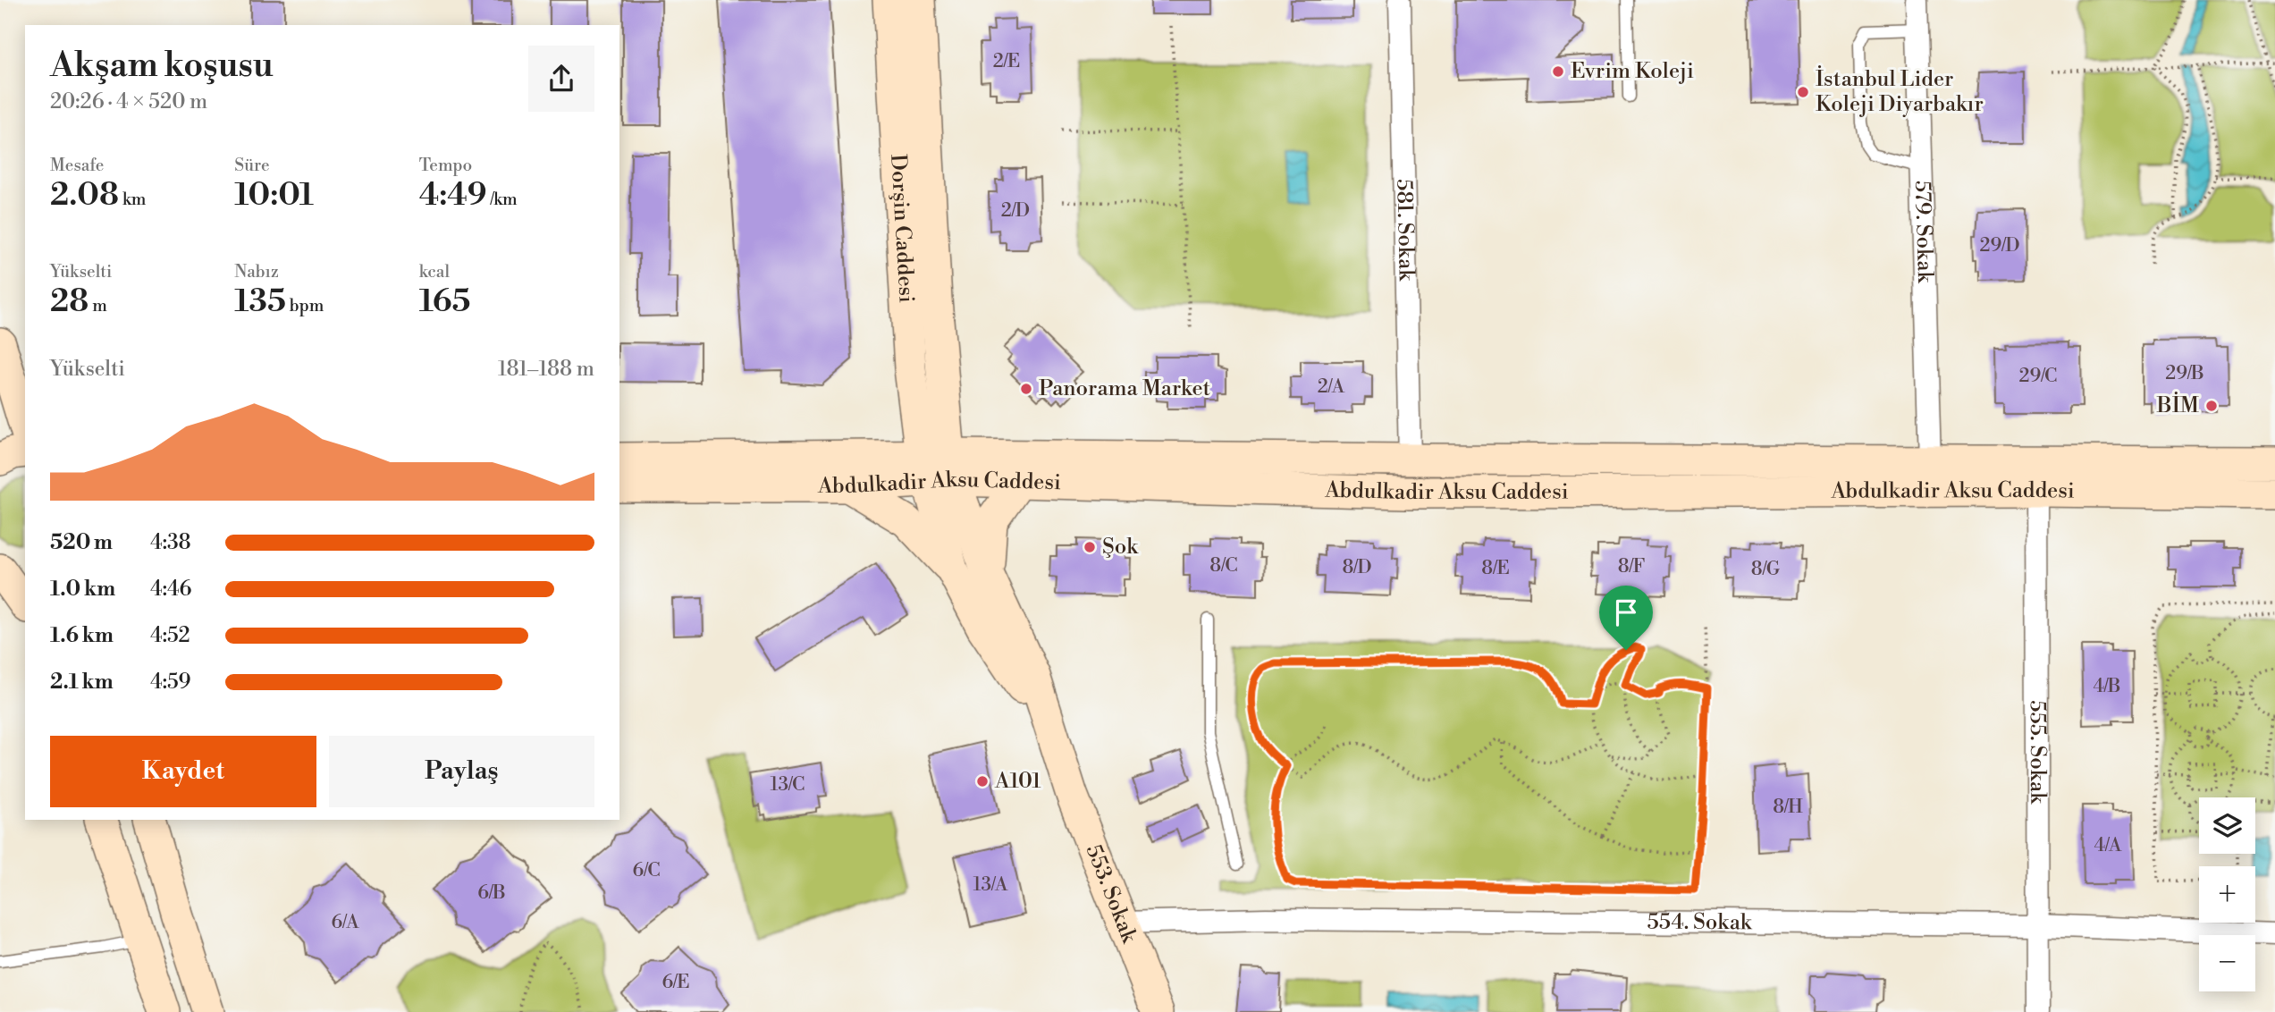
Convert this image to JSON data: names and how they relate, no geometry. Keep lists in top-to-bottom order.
{
  "streets": {
    "main road": ["Dorşin Caddesi", "Abdulkadir Aksu Caddesi", "553. Sokak"],
    "street": [
      "581. Sokak",
      "579. Sokak",
      "555. Sokak",
      "554. Sokak"
    ]
  },
  "crossings": [
    ["Dorşin Caddesi", "Abdulkadir Aksu Caddesi"],
    ["581. Sokak", "Abdulkadir Aksu Caddesi"],
    ["579. Sokak", "Abdulkadir Aksu Caddesi"],
    ["Abdulkadir Aksu Caddesi", "555. Sokak"],
    ["555. Sokak", "554. Sokak"],
    ["553. Sokak", "554. Sokak"]
  ],
  "places": [
    "Evrim Koleji",
    "İstanbul Lider Koleji Diyarbakır",
    "Panorama Market",
    "BİM",
    "Şok",
    "A101"
  ],
  "house_numbers": [
    "2/E",
    "2/D",
    "29/D",
    "29/B",
    "29/C",
    "2/A",
    "8/C",
    "8/F",
    "8/D",
    "8/E",
    "8/G",
    "4/B",
    "13/C",
    "8/H",
    "4/A",
    "6/C",
    "13/A",
    "6/B",
    "6/A",
    "6/E"
  ],
  "page": {
    "heading": ["Akşam koşusu", "20:26 · 4 × 520 m"],
    "stats": [
      ["Mesafe", "2.08 km"],
      ["Süre", "10:01"],
      ["Tempo", "4:49 /km"],
      ["Yükselti", "28 m"],
      ["Nabız", "135 bpm"],
      ["kcal", "165"]
    ],
    "chart": ["Yükselti", "181–188 m"],
    "list": [
      {
        "name": "520 m",
        "note": "4:38"
      },
      {
        "name": "1.0 km",
        "note": "4:46"
      },
      {
        "name": "1.6 km",
        "note": "4:52"
      },
      {
        "name": "2.1 km",
        "note": "4:59"
      }
    ],
    "buttons": ["Kaydet", "Paylaş"],
    "map_buttons": ["+", "−"]
  }
}
